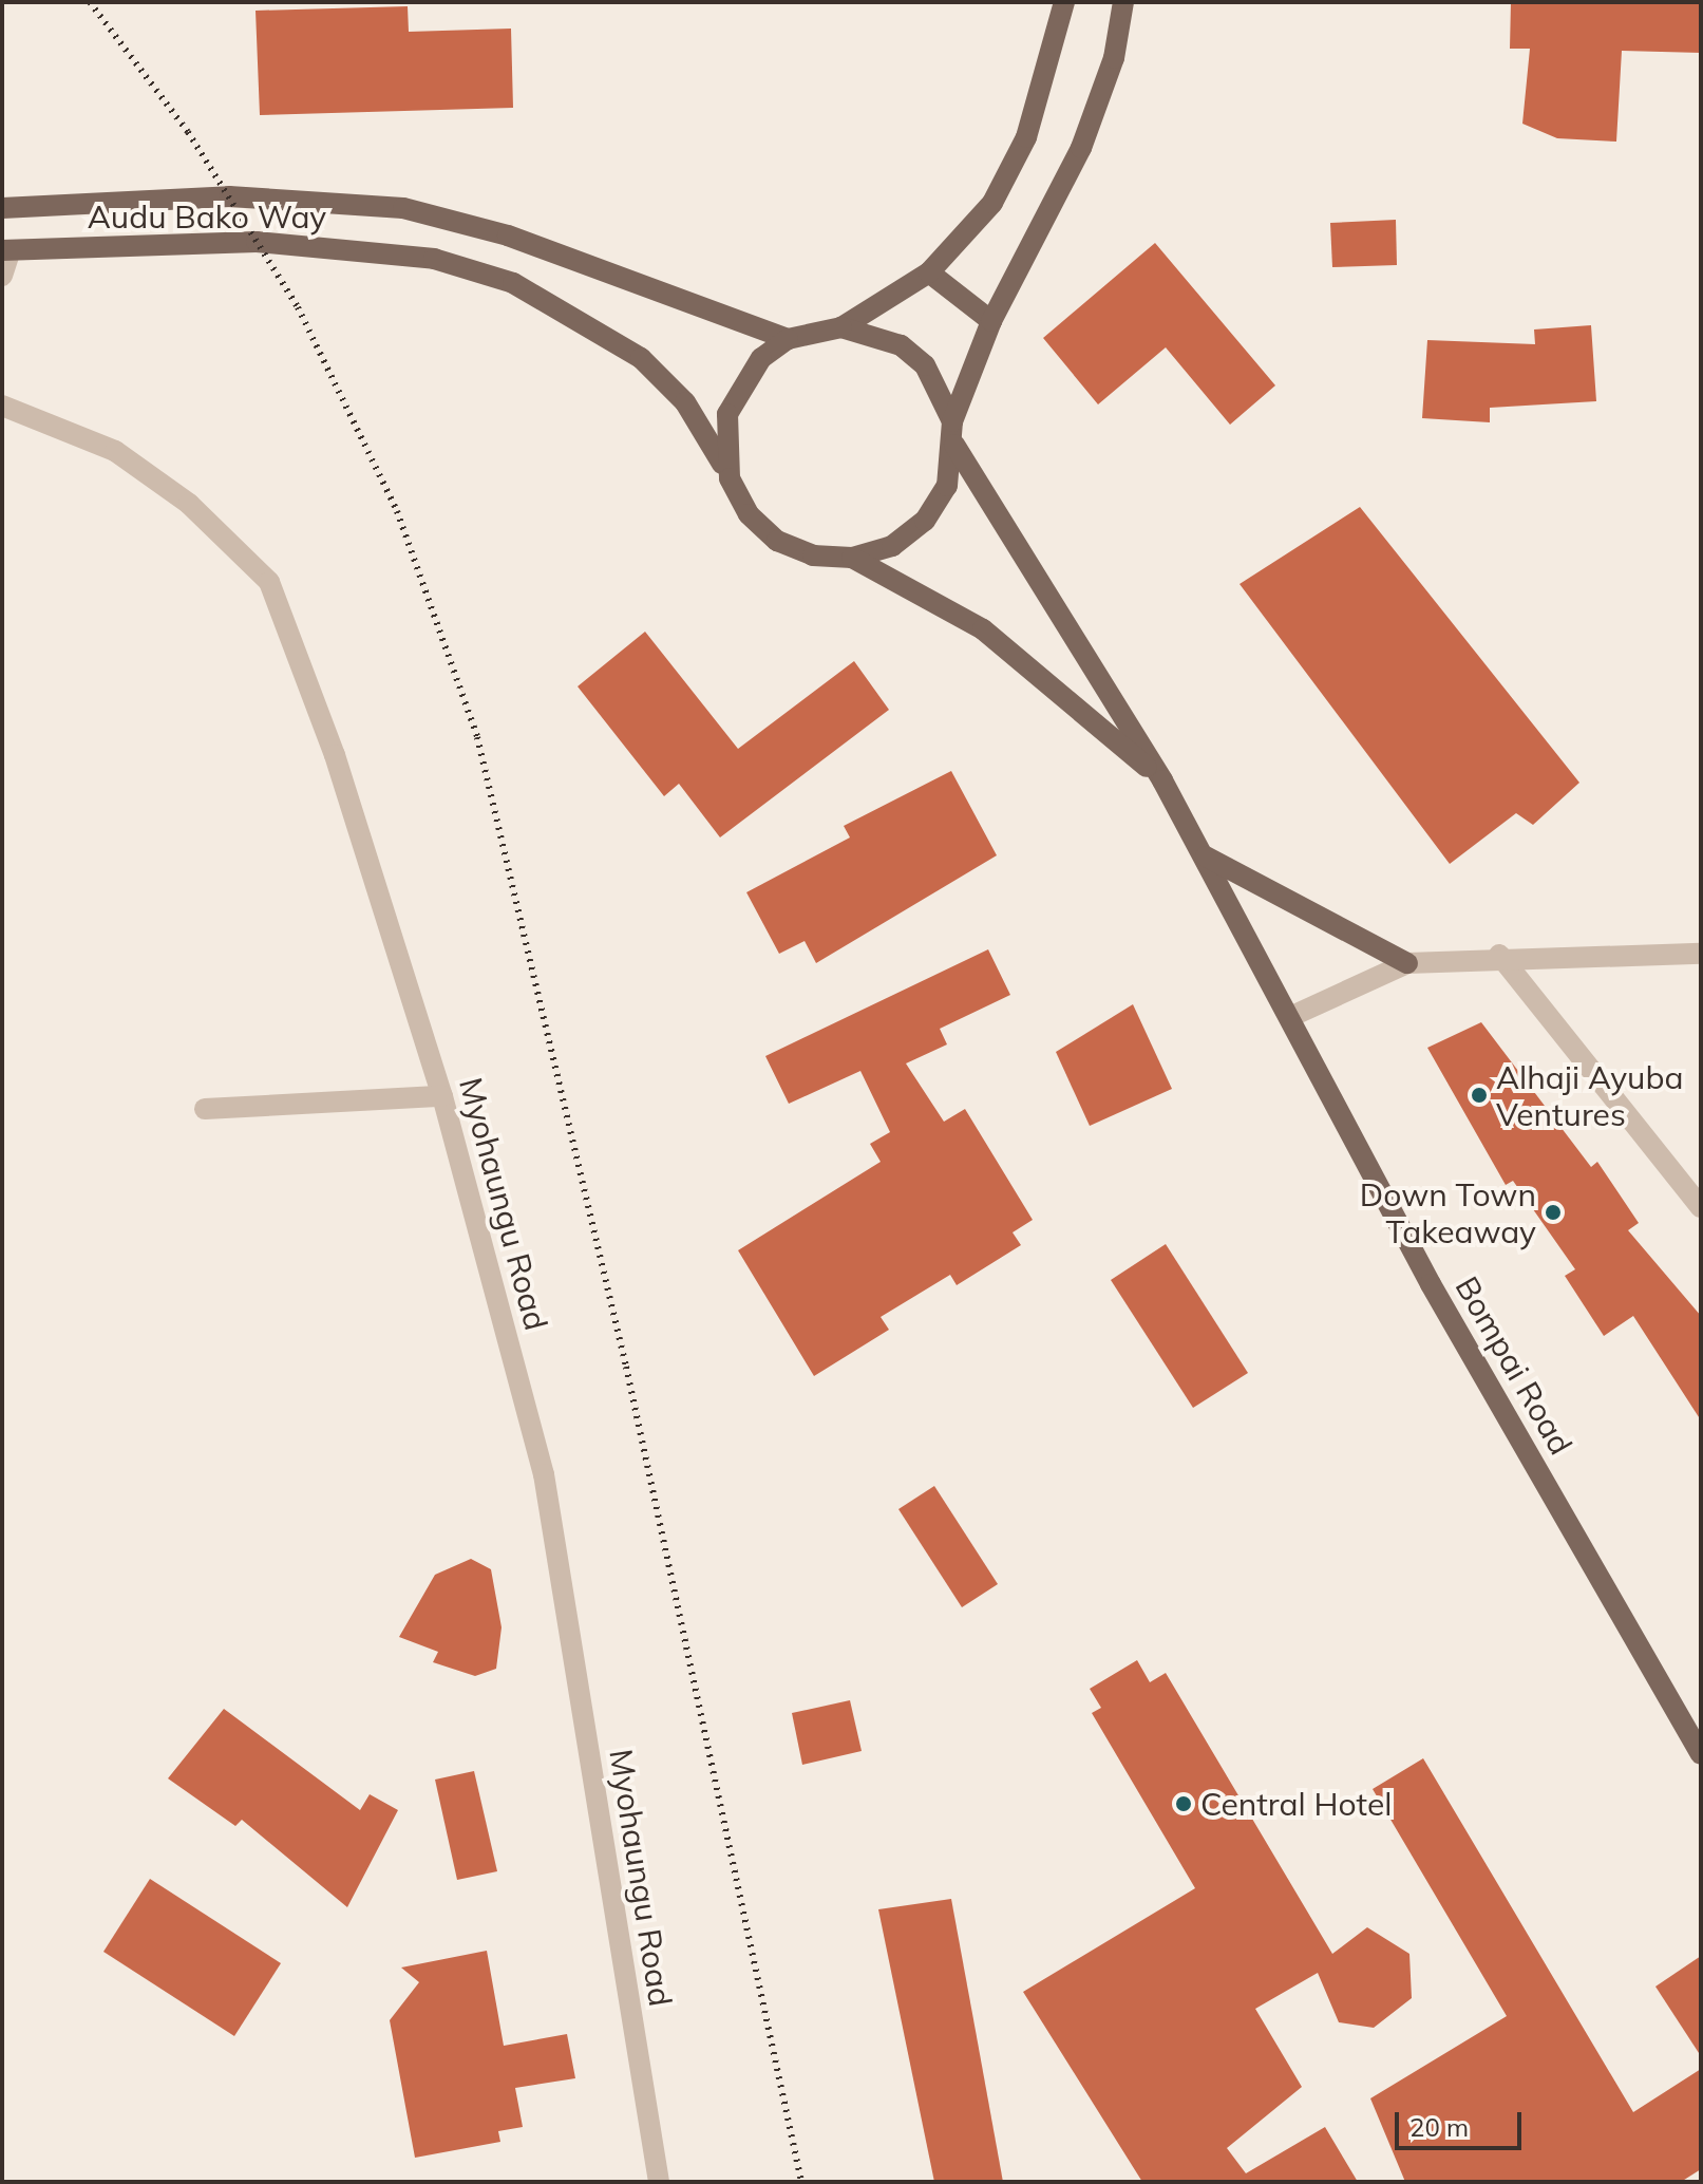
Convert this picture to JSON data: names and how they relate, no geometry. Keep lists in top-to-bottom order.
{
  "streets": {
    "main road": ["Audu Bako Way", "Bompai Road"],
    "street": ["Myohaungu Road"]
  },
  "crossings": [
    ["Audu Bako Way", "Bompai Road"]
  ],
  "places": ["Alhaji Ayuba Ventures", "Down Town Takeaway", "Central Hotel"],
  "scale_bar": "20 m"
}
